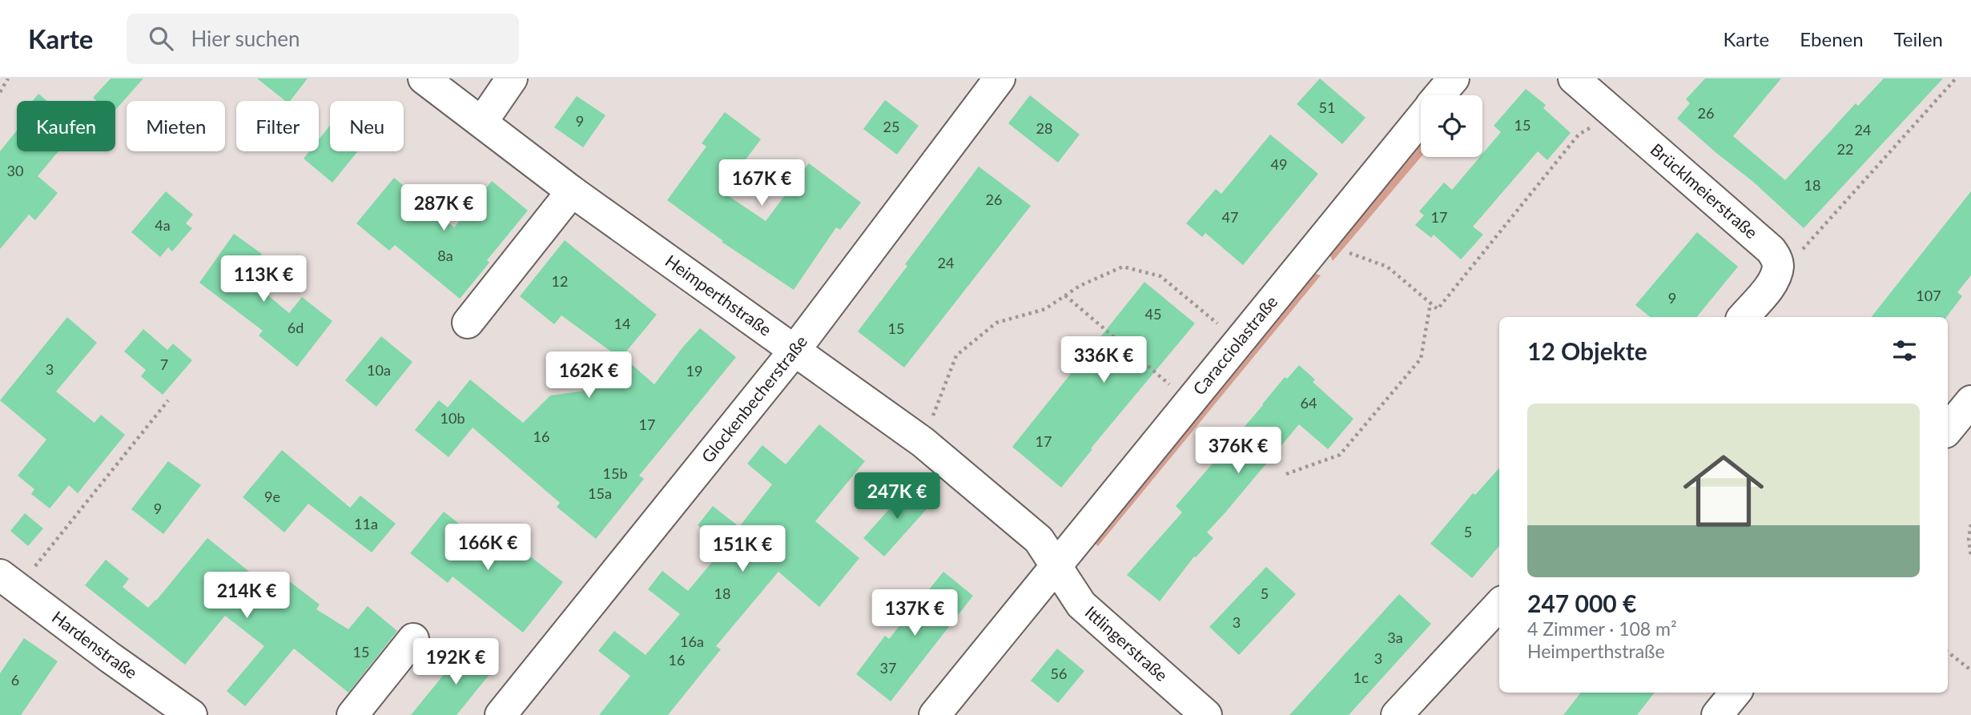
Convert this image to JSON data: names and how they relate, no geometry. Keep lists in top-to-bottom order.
{
  "streets": {
    "street": [
      "Brücklmeierstraße",
      "Heimperthstraße",
      "Caracciolastraße",
      "Glockenbecherstraße",
      "Ittlingerstraße",
      "Hardenstraße"
    ]
  },
  "crossings": [
    ["Heimperthstraße", "Caracciolastraße"],
    ["Heimperthstraße", "Glockenbecherstraße"],
    ["Heimperthstraße", "Ittlingerstraße"],
    ["Caracciolastraße", "Ittlingerstraße"]
  ],
  "house_numbers": [
    "51",
    "26",
    "9",
    "15",
    "25",
    "28",
    "24",
    "22",
    "49",
    "30",
    "18",
    "26",
    "47",
    "17",
    "4a",
    "8a",
    "24",
    "12",
    "107",
    "9",
    "45",
    "14",
    "6d",
    "15",
    "7",
    "3",
    "10a",
    "19",
    "64",
    "10b",
    "17",
    "16",
    "17",
    "15b",
    "15a",
    "9e",
    "9",
    "11a",
    "5",
    "18",
    "5",
    "3",
    "3a",
    "16a",
    "15",
    "3",
    "16",
    "37",
    "56",
    "1c",
    "6"
  ],
  "page": {
    "header": "Karte",
    "search": "Hier suchen",
    "nav": ["Karte", "Ebenen", "Teilen"],
    "chip": [
      "Kaufen",
      "Mieten",
      "Filter",
      "Neu"
    ],
    "price": [
      "167K €",
      "287K €",
      "113K €",
      "336K €",
      "162K €",
      "376K €",
      "247K €",
      "166K €",
      "151K €",
      "214K €",
      "137K €",
      "192K €"
    ],
    "heading": "12 Objekte",
    "list": [
      {
        "name": "247 000 €",
        "note": "4 Zimmer · 108 m² · Heimperthstraße"
      }
    ]
  }
}
